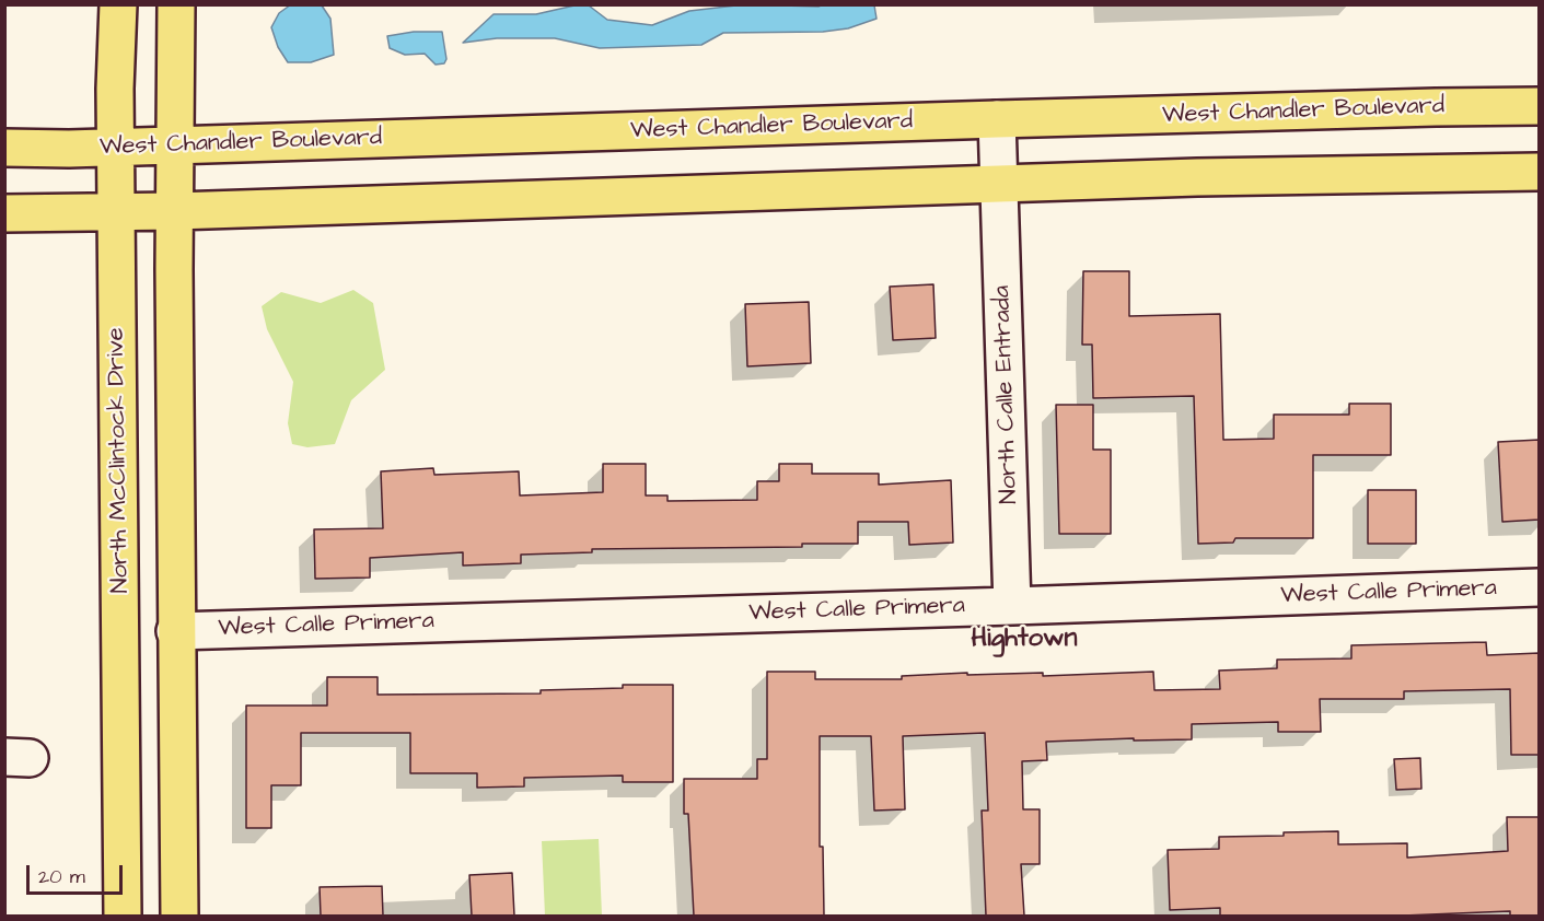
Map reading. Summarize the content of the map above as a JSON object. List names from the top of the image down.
{
  "streets": {
    "main road": ["West Chandler Boulevard", "North McClintock Drive"],
    "street": ["North Calle Entrada", "West Calle Primera"]
  },
  "crossings": [
    ["West Chandler Boulevard", "North Calle Entrada"],
    ["West Chandler Boulevard", "North McClintock Drive"],
    ["North Calle Entrada", "West Calle Primera"]
  ],
  "districts": ["Hightown"],
  "scale_bar": "20 m"
}
